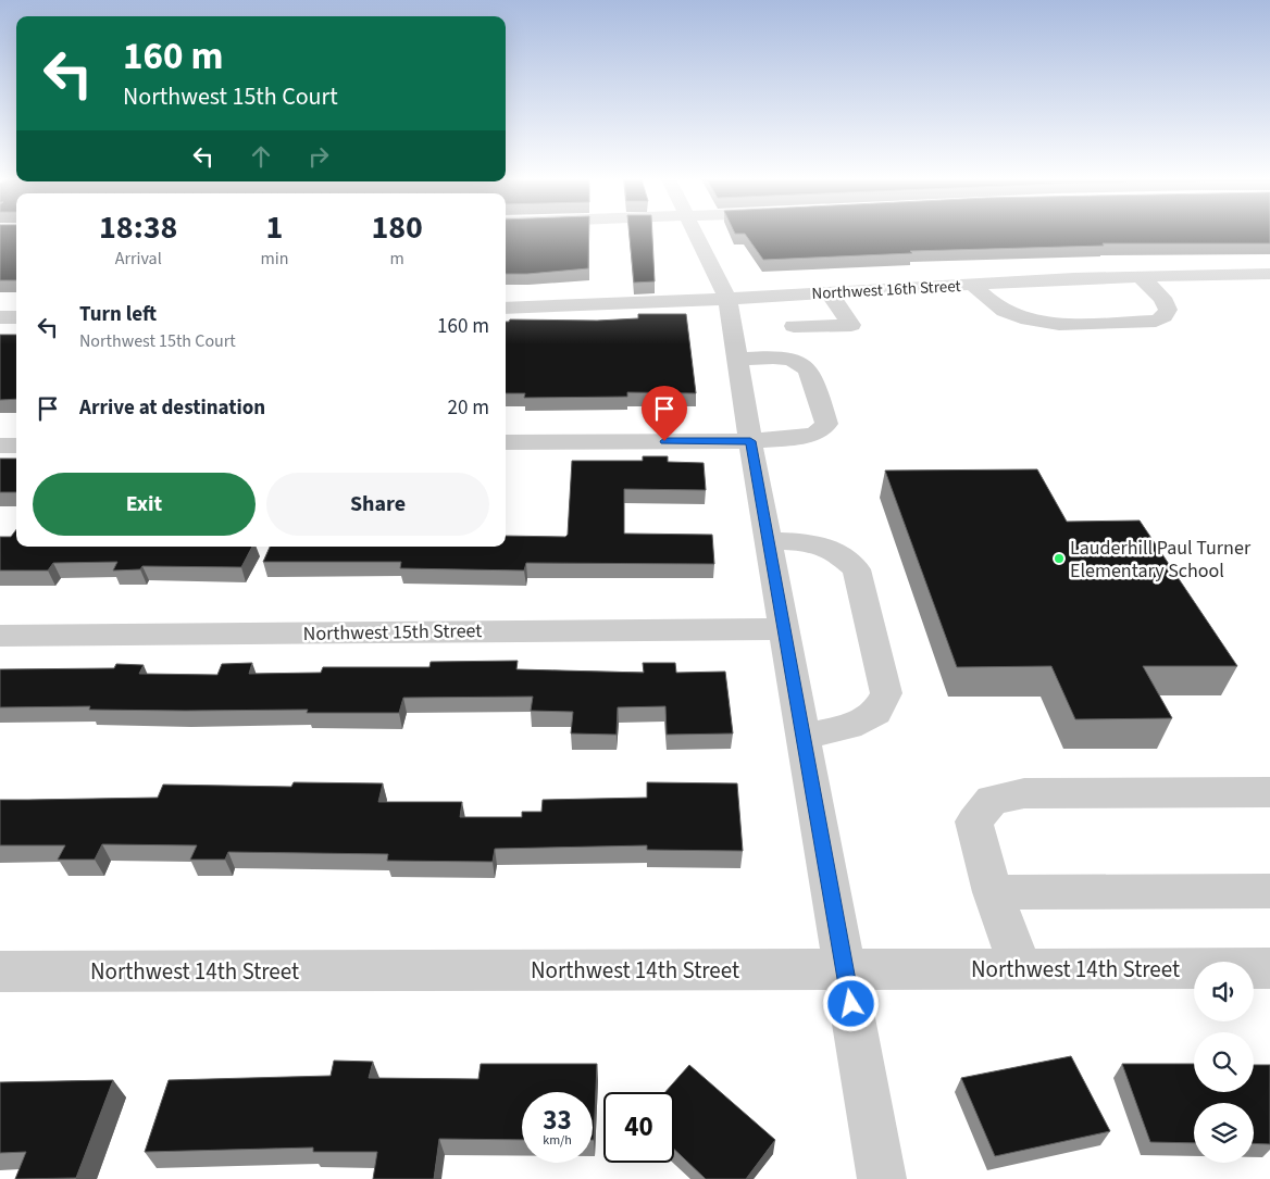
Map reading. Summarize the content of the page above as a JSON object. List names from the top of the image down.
{
  "streets": {
    "street": ["Northwest 16th Street", "Northwest 15th Street", "Northwest 14th Street"]
  },
  "places": ["Lauderhill Paul Turner Elementary School"],
  "page": {
    "turn": ["160 m", "Northwest 15th Court"],
    "eta": [
      "18:38",
      "Arrival",
      "1",
      "min",
      "180",
      "m"
    ],
    "list": [
      {
        "name": "Turn left",
        "note": "Northwest 15th Court",
        "value": "160 m"
      },
      {
        "name": "Arrive at destination",
        "value": "20 m"
      }
    ],
    "buttons": ["Exit", "Share"],
    "speed": "33 km/h",
    "limit": "40"
  }
}
